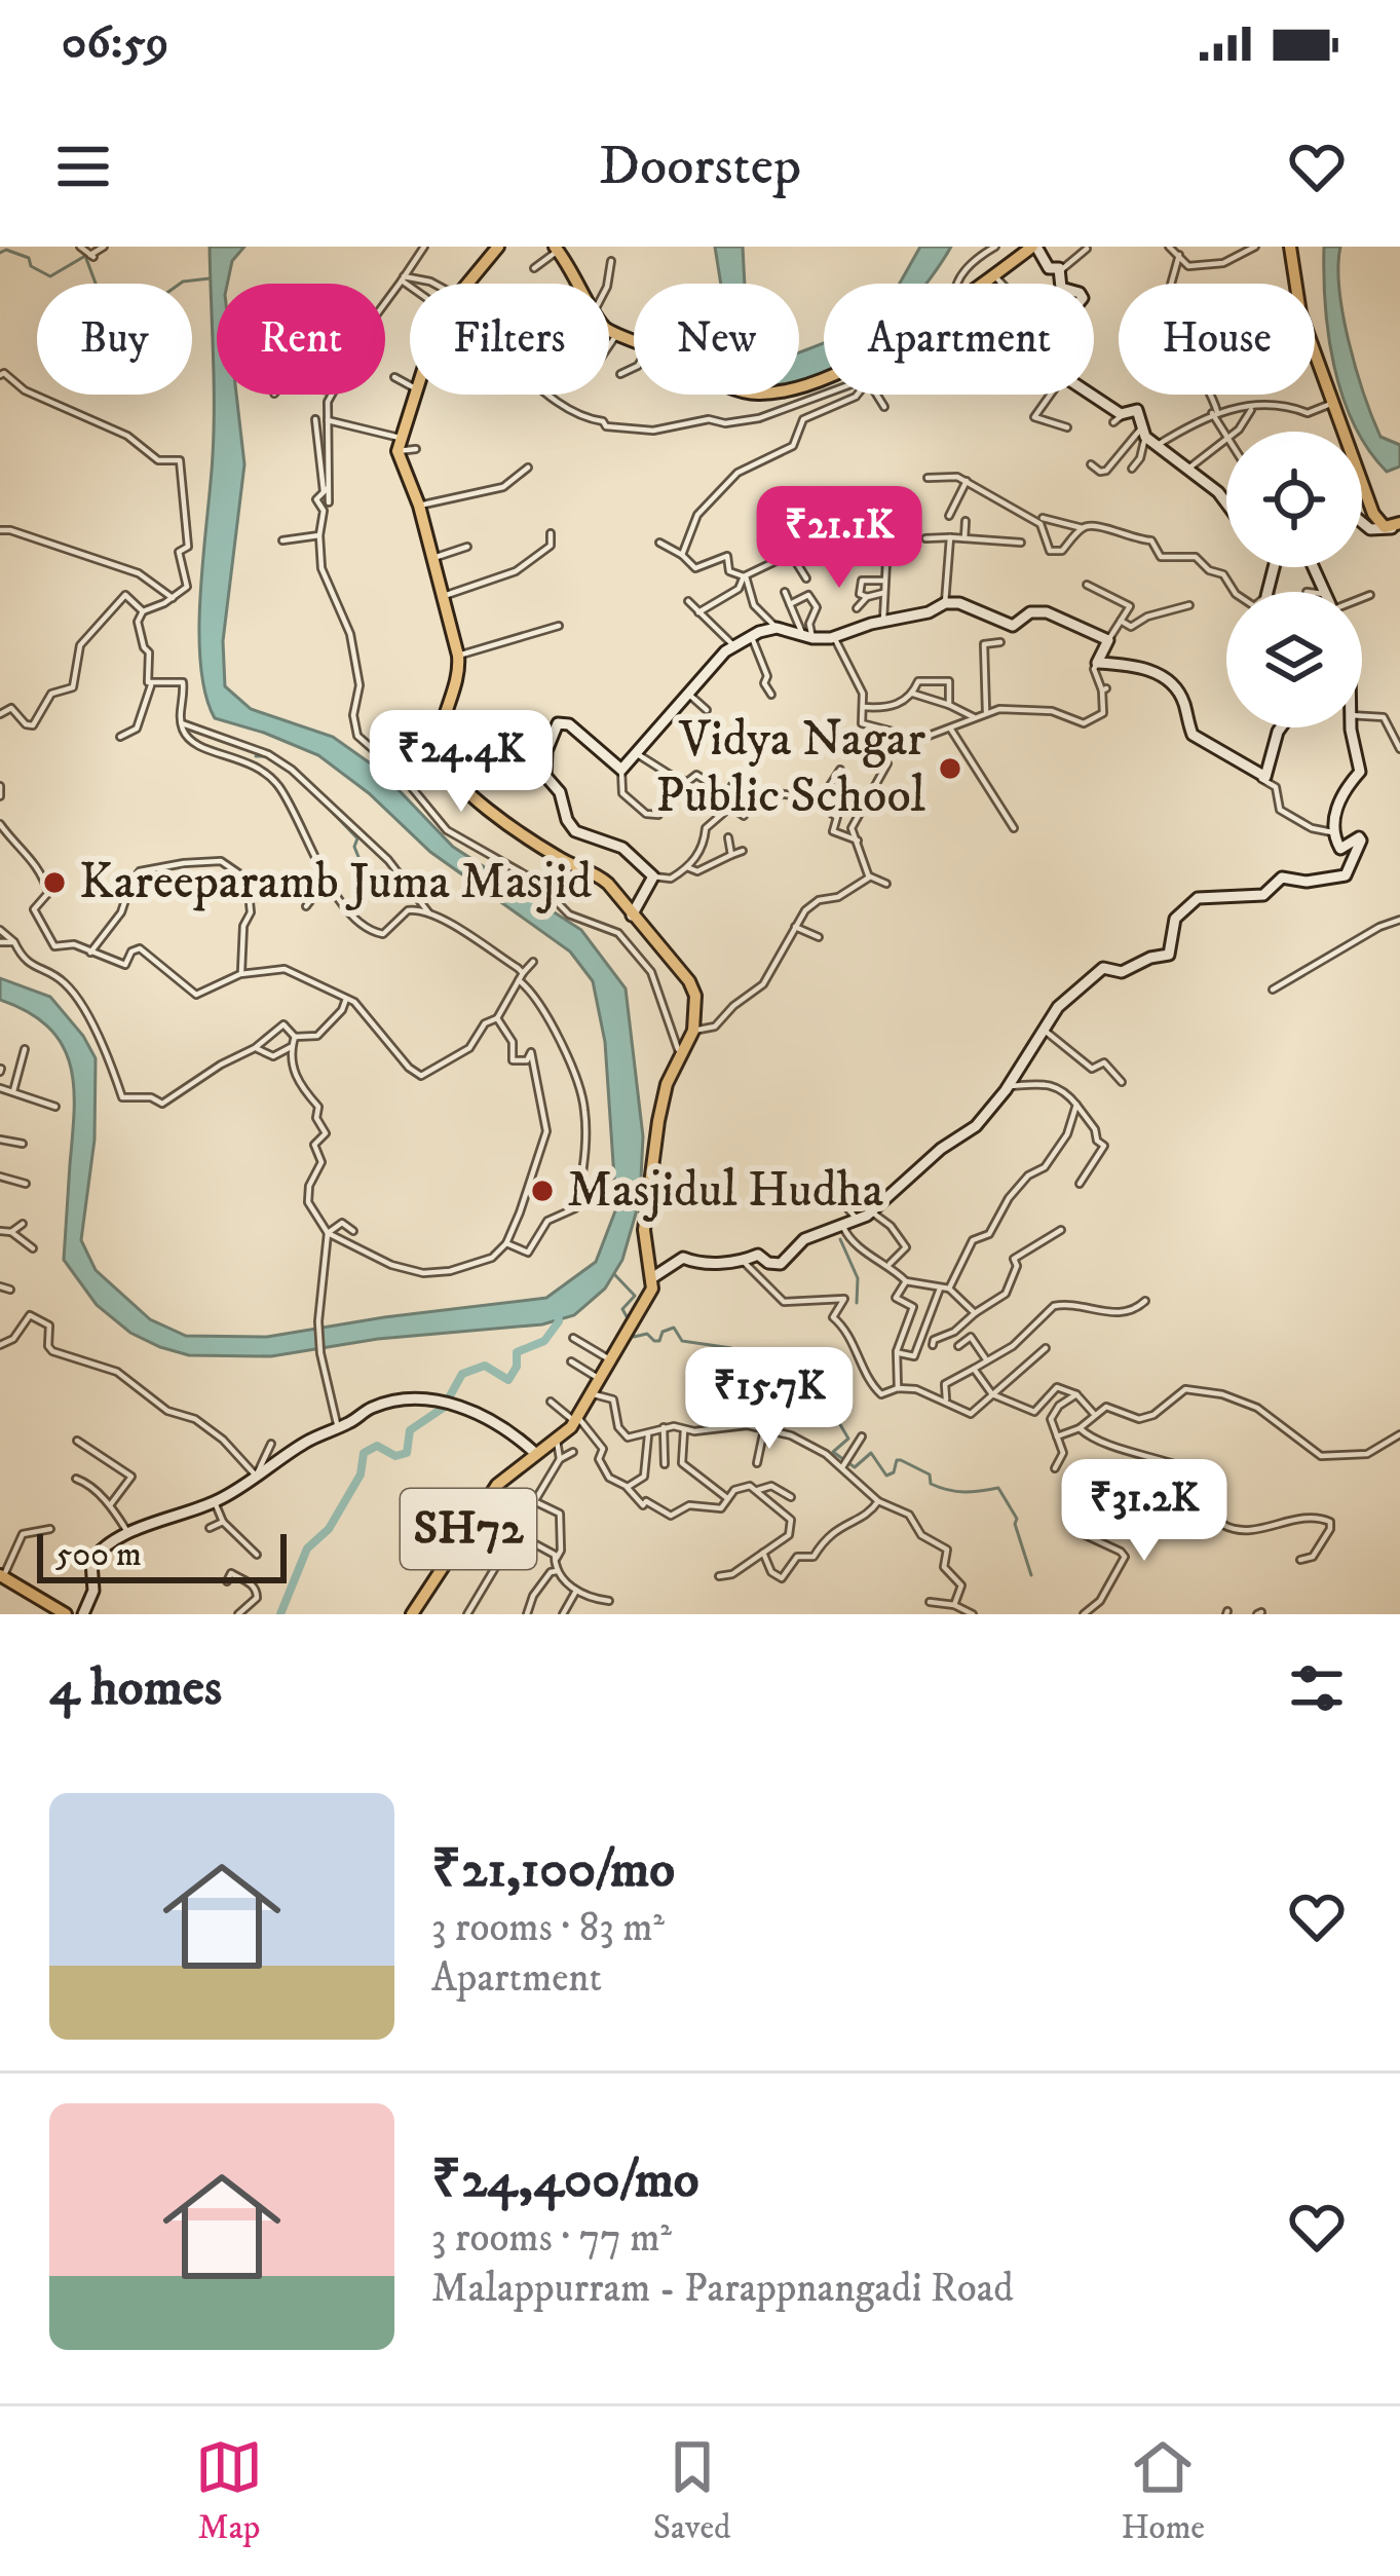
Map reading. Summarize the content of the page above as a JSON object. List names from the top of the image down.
{
  "streets": {
    "main road": ["SH72"]
  },
  "places": ["Vidya Nagar Public School", "Kareeparamb Juma Masjid", "Masjidul Hudha"],
  "scale_bar": "500 m",
  "page": {
    "status": "06:59",
    "header": "Doorstep",
    "chip": [
      "Buy",
      "Rent",
      "Filters",
      "New",
      "Apartment",
      "House"
    ],
    "price": [
      "₹21.1K",
      "₹24.4K",
      "₹15.7K",
      "₹31.2K"
    ],
    "scale": "500 m",
    "heading": "4 homes",
    "list": [
      {
        "name": "₹21,100/mo",
        "note": "3 rooms · 83 m² · Apartment"
      },
      {
        "name": "₹24,400/mo",
        "note": "3 rooms · 77 m² · Malappurram - Parappnangadi Road"
      }
    ],
    "tabs": ["Map", "Saved", "Home"]
  }
}
